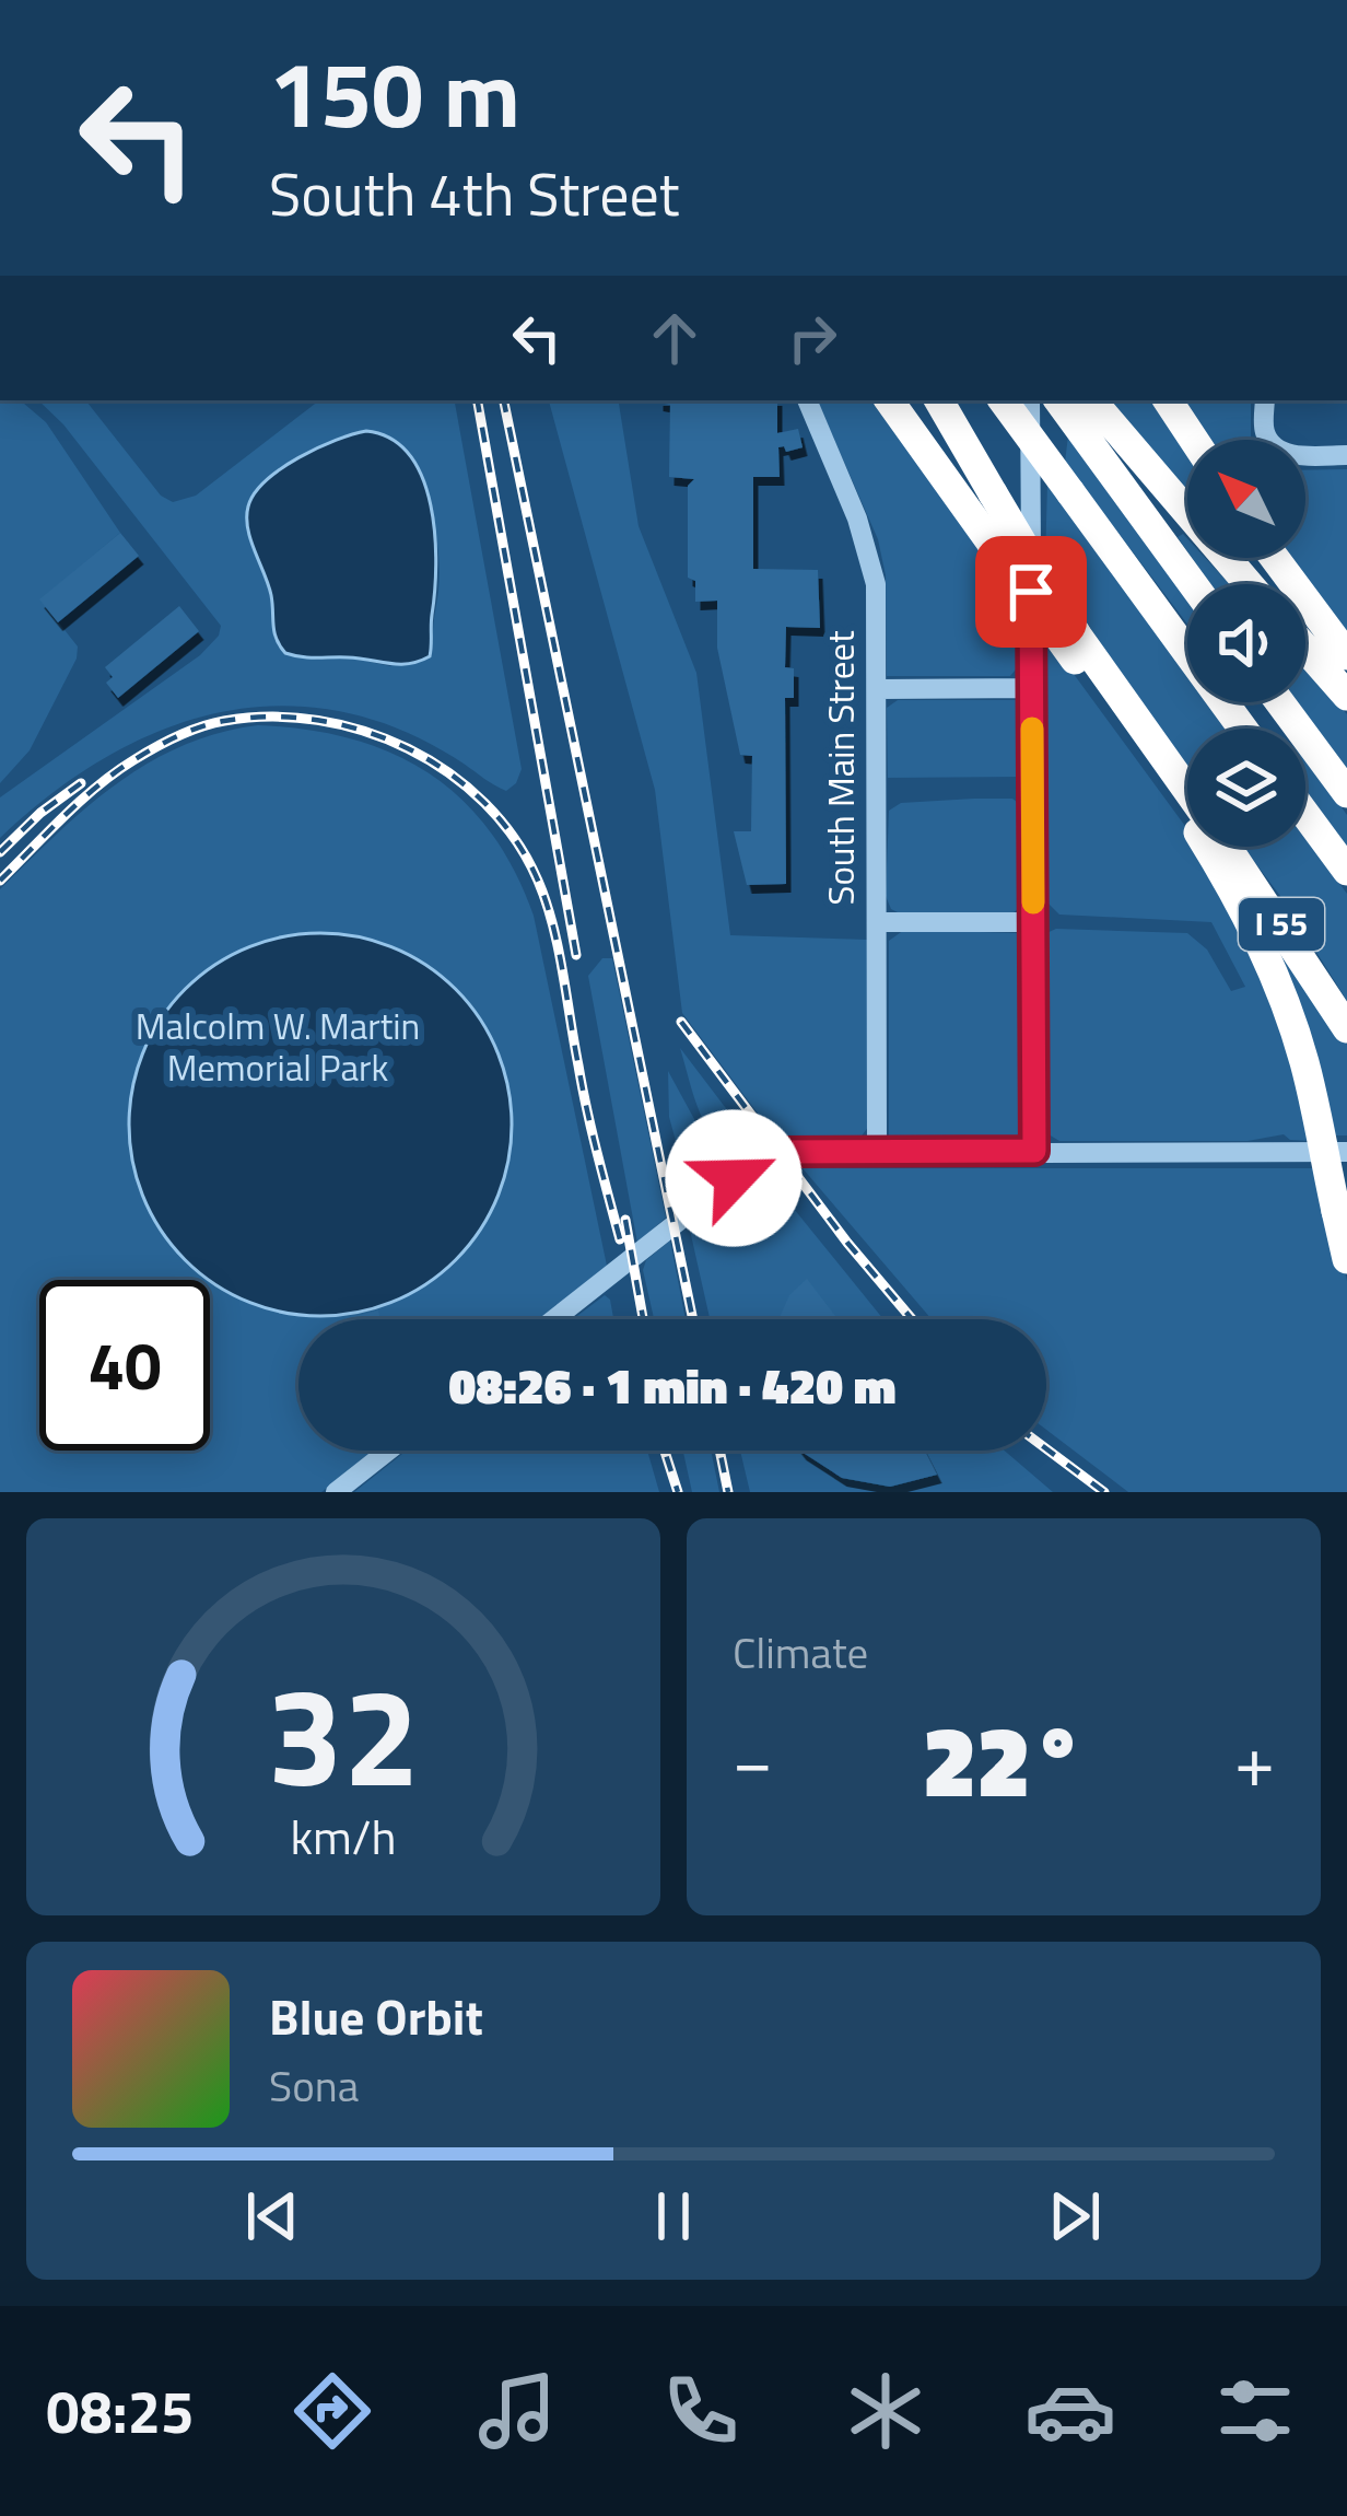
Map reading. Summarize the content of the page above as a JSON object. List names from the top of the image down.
{
  "streets": {
    "highway": ["I 55"],
    "street": ["South Main Street"]
  },
  "parks": ["Malcolm W. Martin Memorial Park"],
  "north": "top left",
  "page": {
    "turn": ["150 m", "South 4th Street"],
    "limit": "40",
    "trip": "08:26 · 1 min · 420 m",
    "tile": "Climate",
    "heat": ["−", "22°", "+"],
    "song": ["Blue Orbit", "Sona"],
    "tabs": "08:25",
    "gauge": ["32", "km/h"]
  }
}
